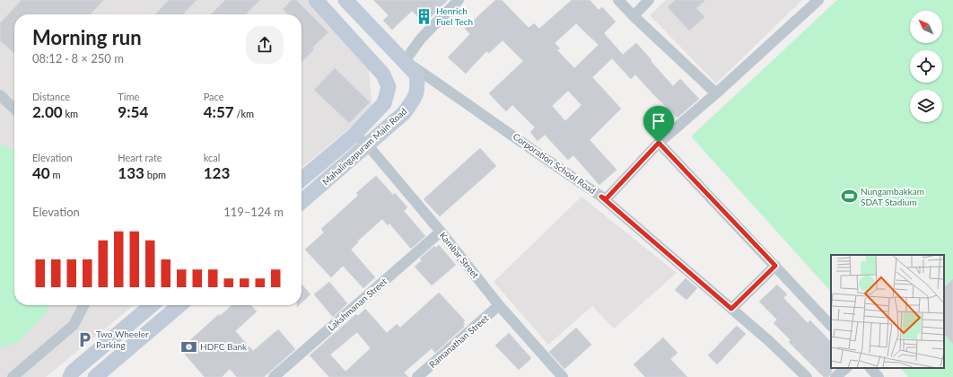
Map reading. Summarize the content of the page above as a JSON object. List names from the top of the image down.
{
  "streets": {
    "main road": ["Mahalingapuram Main Road"],
    "street": [
      "Corporation School Road",
      "Kambar Street",
      "Lakshmanan Street",
      "Ramanathan Street"
    ]
  },
  "crossings": [
    ["Mahalingapuram Main Road", "Corporation School Road"],
    ["Mahalingapuram Main Road", "Kambar Street"],
    ["Kambar Street", "Lakshmanan Street"],
    ["Kambar Street", "Ramanathan Street"]
  ],
  "places": {
    "building": ["Henrich Fuel Tech"],
    "sports": ["Nungambakkam SDAT Stadium"],
    "parking": ["Two Wheeler Parking"],
    "bank": ["HDFC Bank"]
  },
  "north": "top left",
  "page": {
    "heading": ["Morning run", "08:12 · 8 × 250 m"],
    "stats": [
      ["Distance", "2.00 km"],
      ["Time", "9:54"],
      ["Pace", "4:57 /km"],
      ["Elevation", "40 m"],
      ["Heart rate", "133 bpm"],
      ["kcal", "123"]
    ],
    "chart": ["Elevation", "119–124 m"]
  }
}
